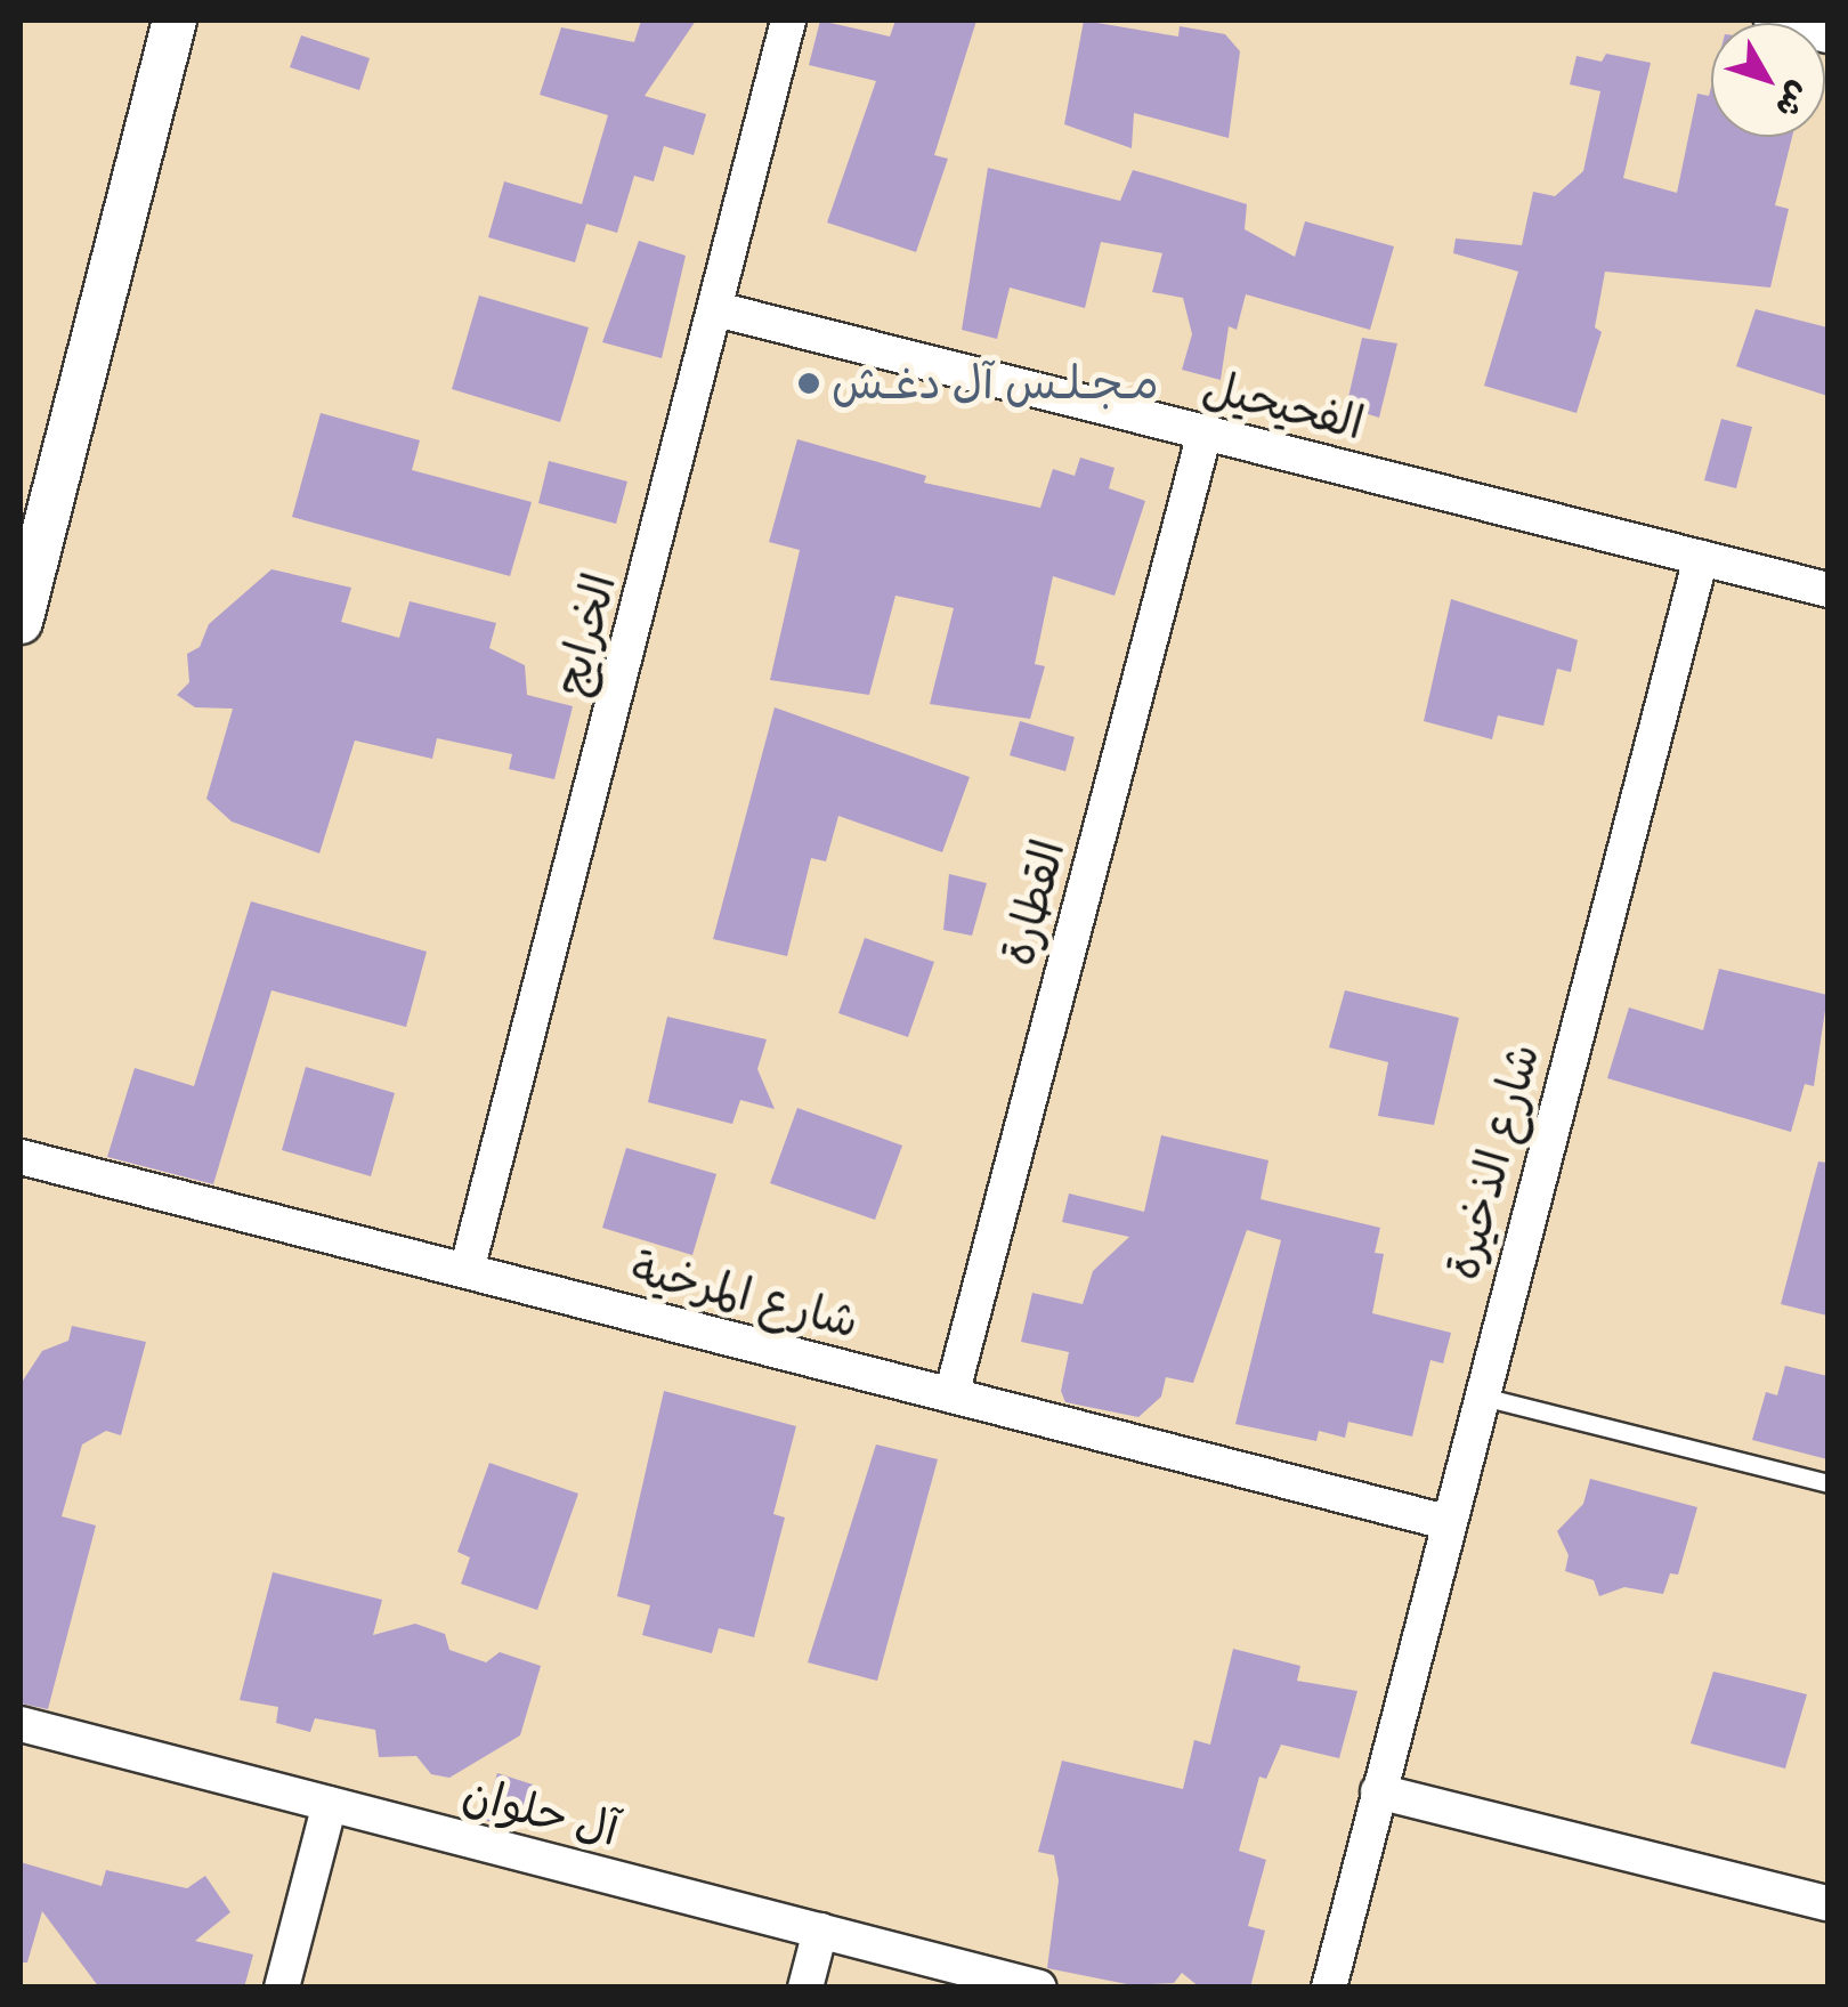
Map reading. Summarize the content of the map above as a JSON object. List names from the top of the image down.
{
  "streets": {
    "street": [
      "الفحيحيل",
      "الخرايج",
      "القطارة",
      "شارع الذخيرة",
      "شارع المرخية",
      "آل حلوان"
    ]
  },
  "crossings": [
    ["الفحيحيل", "الخرايج"],
    ["الفحيحيل", "القطارة"],
    ["الفحيحيل", "شارع الذخيرة"],
    ["الخرايج", "شارع المرخية"],
    ["القطارة", "شارع المرخية"],
    ["شارع الذخيرة", "شارع المرخية"]
  ],
  "places": ["مـجـلـس آل دغـش"],
  "north": "bottom right"
}
